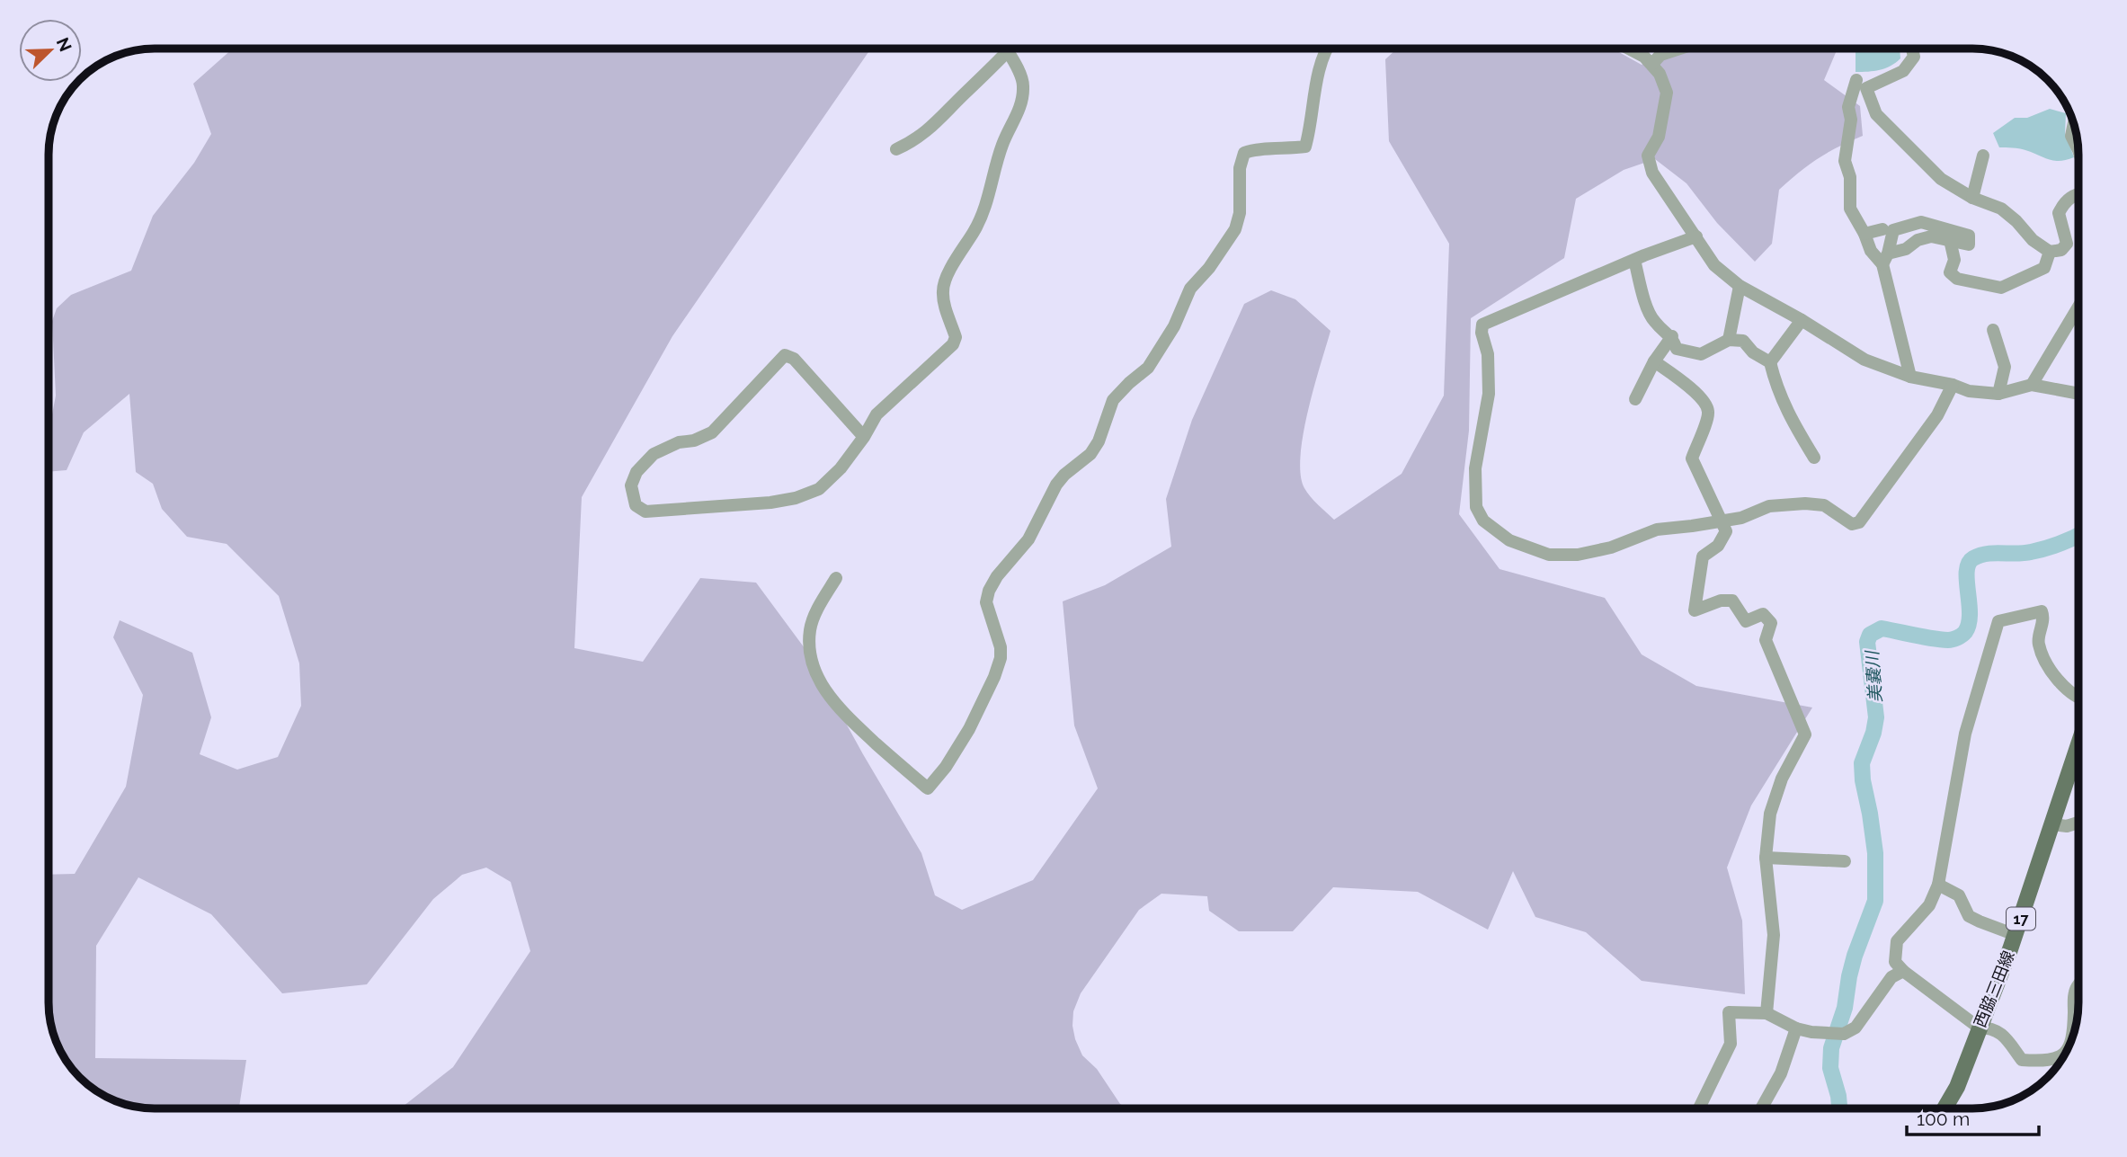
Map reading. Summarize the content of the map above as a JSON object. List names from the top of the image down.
{
  "streets": {
    "main road": ["17", "西脇三田線"]
  },
  "water": ["美嚢川"],
  "scale_bar": "100 m",
  "north": "top right"
}
